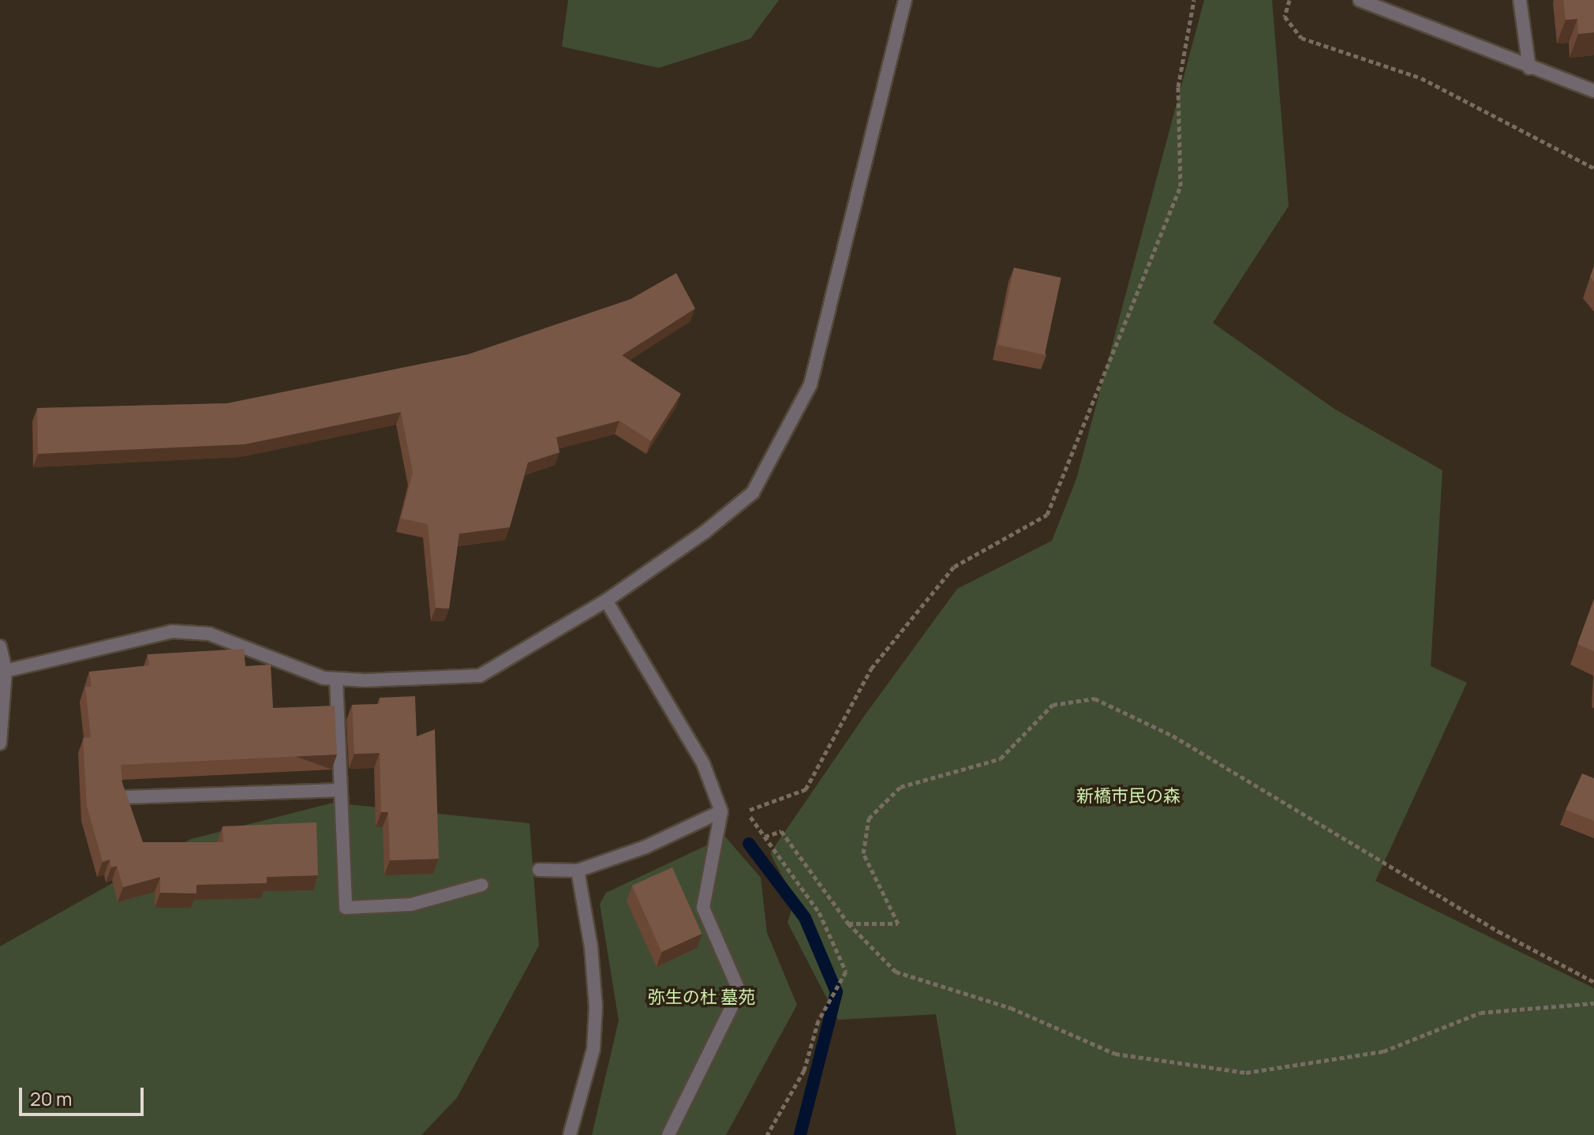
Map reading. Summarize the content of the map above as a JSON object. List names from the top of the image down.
{
  "parks": ["新橋市民の森", "弥生の杜 墓苑"],
  "scale_bar": "20 m"
}
